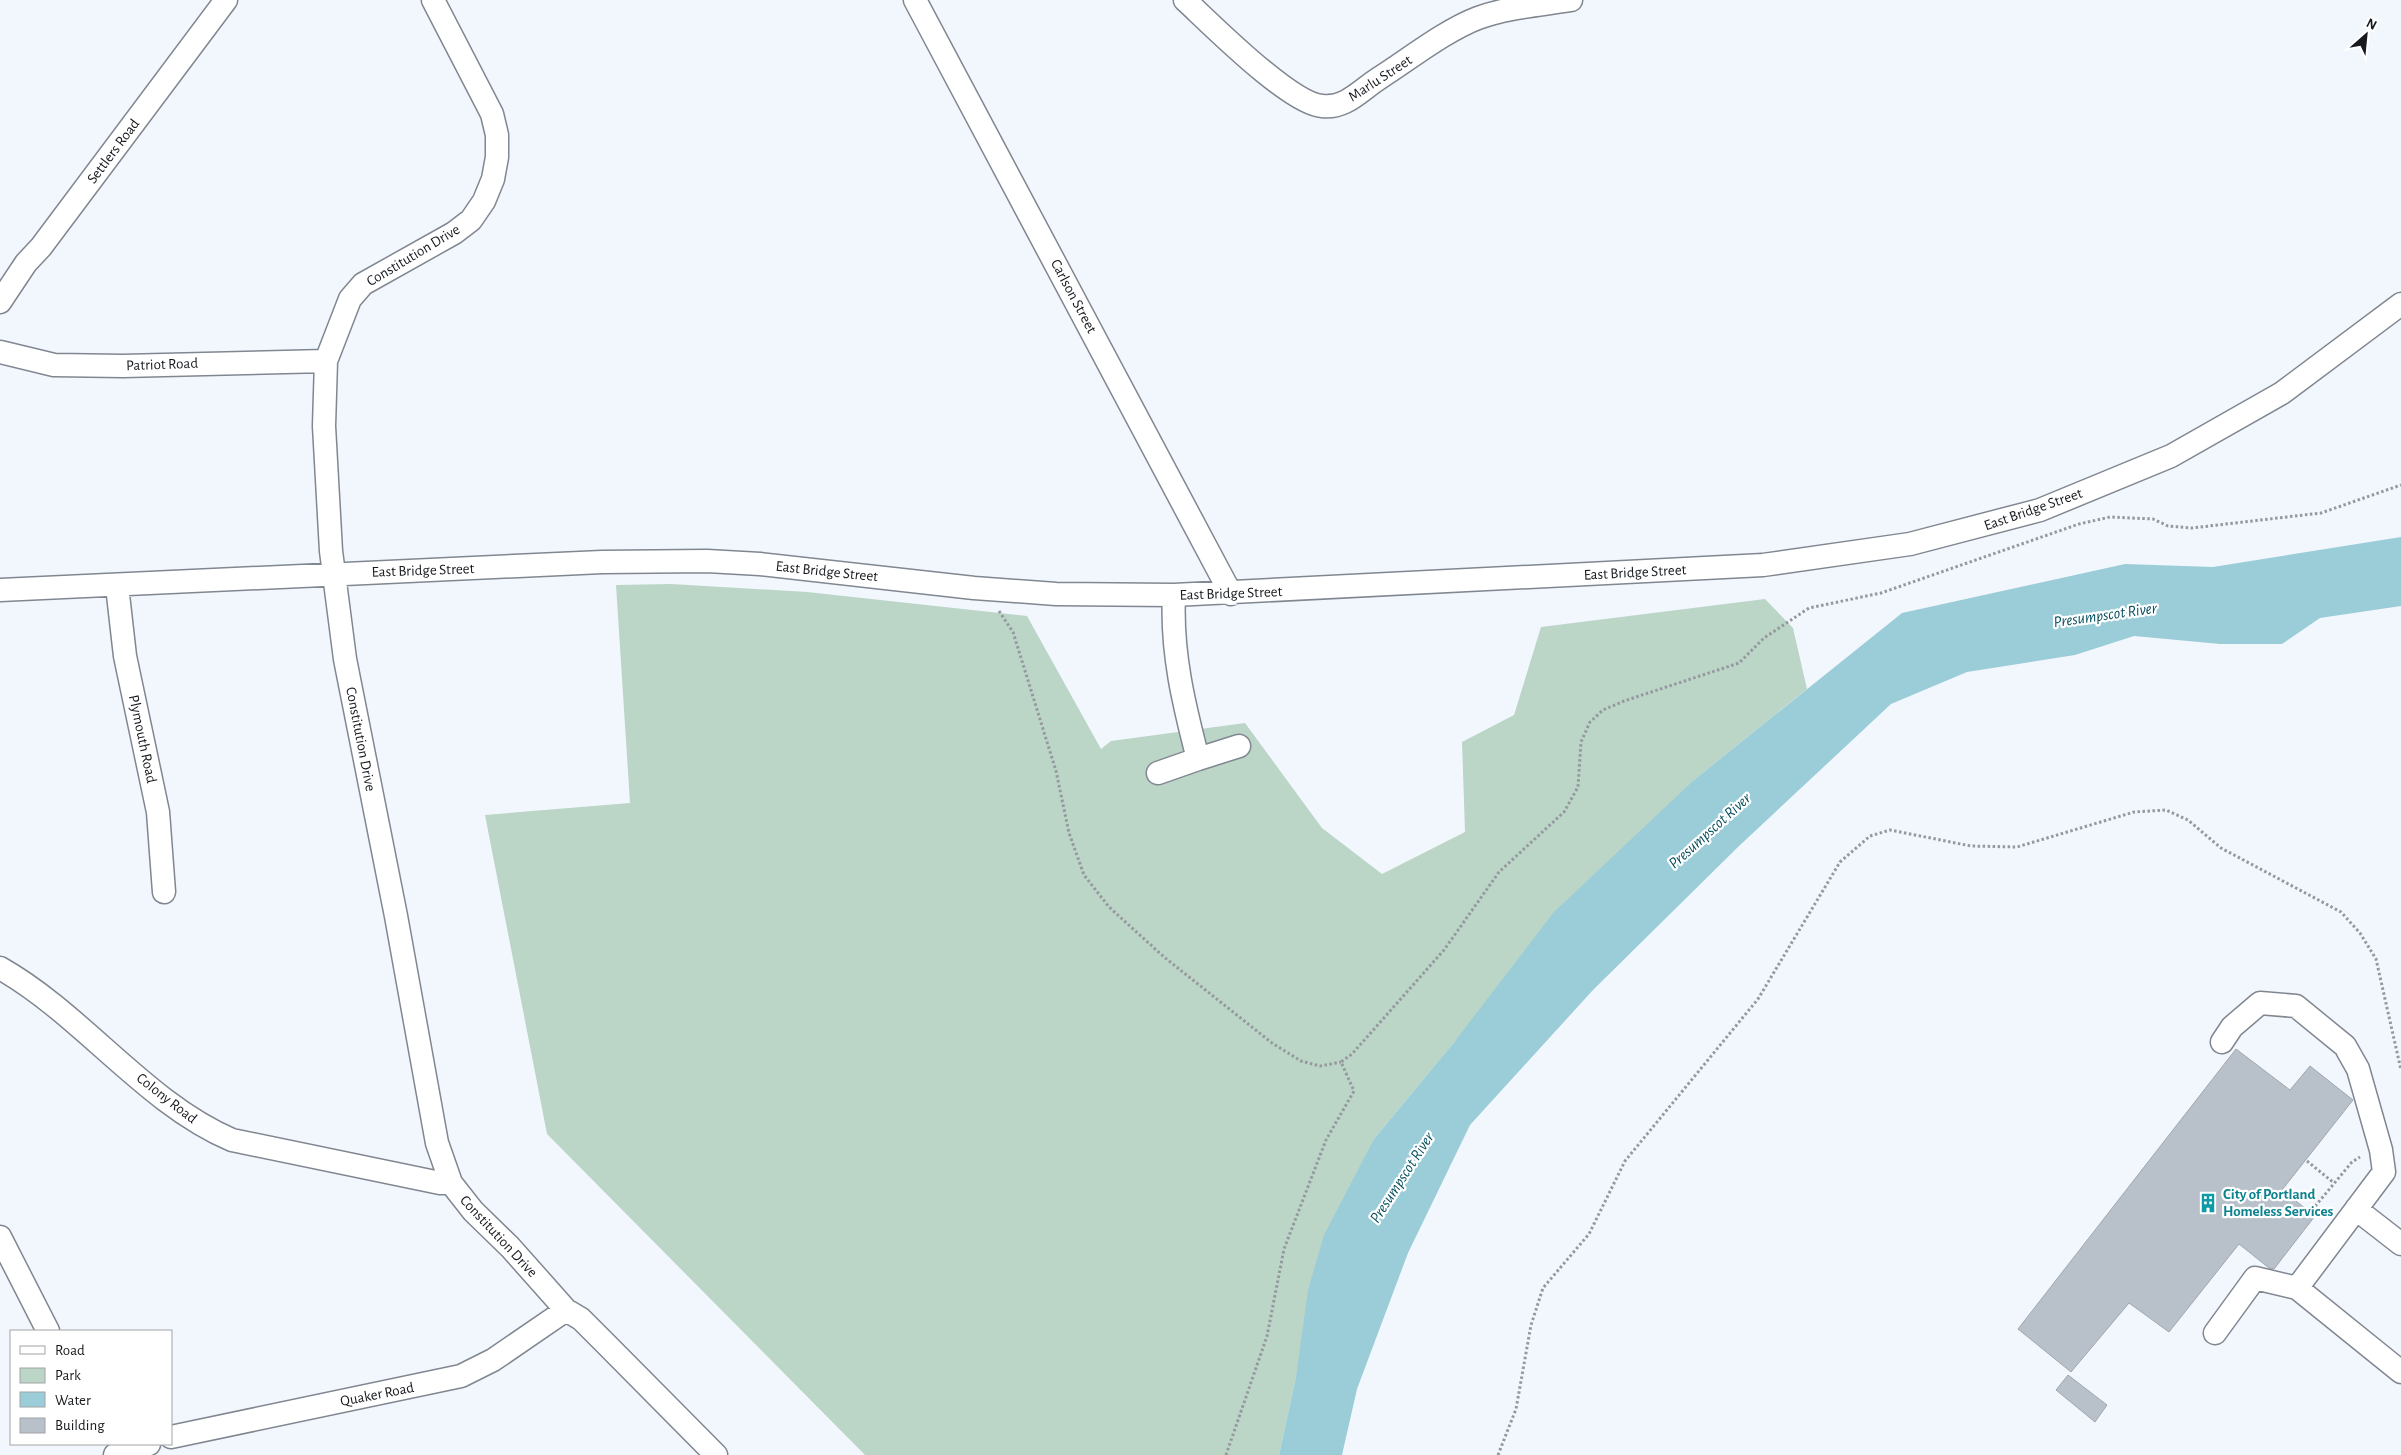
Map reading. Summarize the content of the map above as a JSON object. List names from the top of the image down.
{
  "streets": {
    "street": [
      "Marlu Street",
      "Settlers Road",
      "Constitution Drive",
      "Carlson Street",
      "Patriot Road",
      "East Bridge Street",
      "Plymouth Road",
      "Colony Road",
      "Quaker Road"
    ]
  },
  "crossings": [
    ["Constitution Drive", "Patriot Road"],
    ["Constitution Drive", "East Bridge Street"],
    ["Constitution Drive", "Colony Road"],
    ["Constitution Drive", "Quaker Road"],
    ["Carlson Street", "East Bridge Street"],
    ["East Bridge Street", "Plymouth Road"]
  ],
  "water": ["Presumpscot River"],
  "places": {
    "building": ["City of Portland Homeless Services"]
  },
  "legend": [
    "Road",
    "Park",
    "Water",
    "Building"
  ],
  "north": "top right"
}
